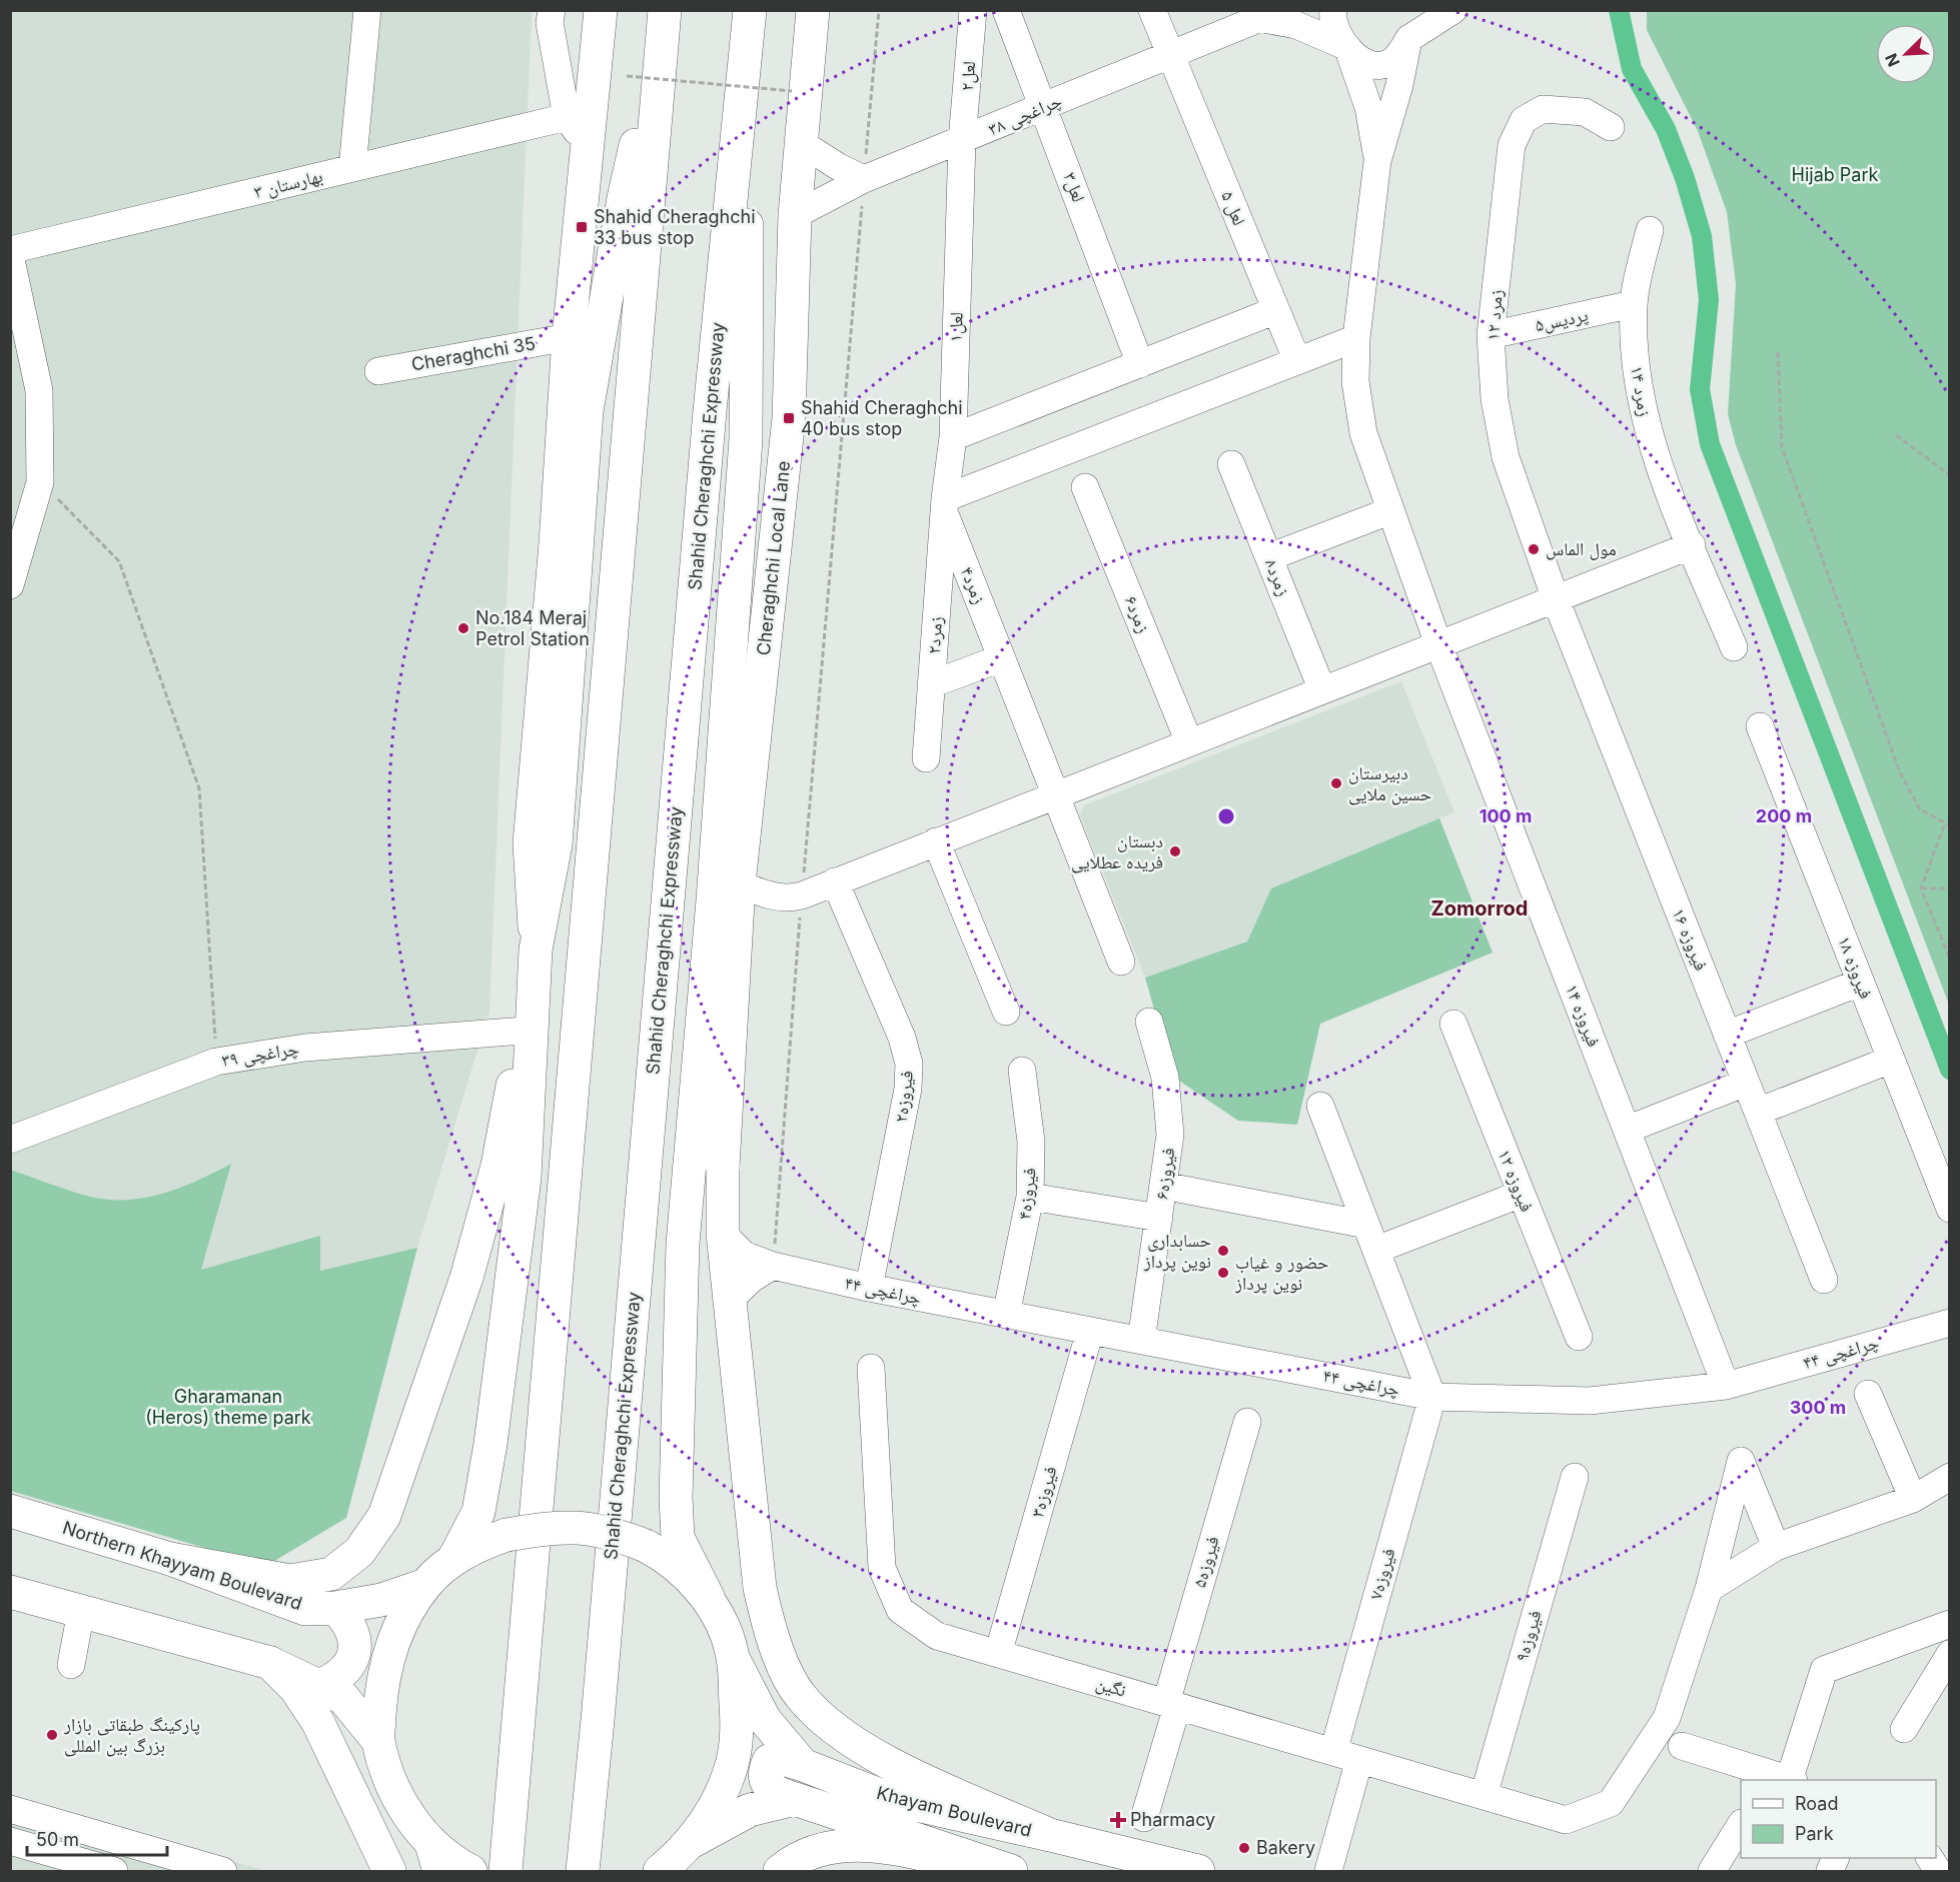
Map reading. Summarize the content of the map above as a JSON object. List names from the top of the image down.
{
  "streets": {
    "main road": [
      "Shahid Cheraghchi Expressway",
      "Cheraghchi Local Lane",
      "Northern Khayyam Boulevard",
      "Khayam Boulevard"
    ],
    "street": [
      "لعل۲",
      "چراغچی ۳۸",
      "بهارستان ۳",
      "لعل۳",
      "لعل ۵",
      "زمرد ۱۲",
      "پردیس۵",
      "لعل۱",
      "Cheraghchi 35",
      "زمرد ۱۴",
      "زمرد۸",
      "زمرد۴",
      "زمرد۶",
      "زمرد۲",
      "فیروزه ۱۶",
      "فیروزه ۱۸",
      "فیروزه ۱۴",
      "چراغچی ۳۹",
      "فیروزه۲",
      "فیروزه۶",
      "فیروزه ۱۲",
      "فیروزه۴",
      "چراغچی ۴۴",
      "فیروزه۳",
      "فیروزه۵",
      "فیروزه۷",
      "فیروزه۹",
      "نگین"
    ]
  },
  "crossings": [
    ["لعل۲", "چراغچی ۳۸"],
    ["لعل۲", "لعل۱"],
    ["چراغچی ۳۸", "لعل۳"],
    ["چراغچی ۳۸", "لعل ۵"],
    ["چراغچی ۳۸", "لعل۱"],
    ["چراغچی ۳۸", "Cheraghchi Local Lane"],
    ["زمرد ۱۲", "پردیس۵"],
    ["زمرد ۱۲", "فیروزه ۱۶"],
    ["پردیس۵", "زمرد ۱۴"],
    ["لعل۱", "زمرد۴"],
    ["لعل۱", "زمرد۲"],
    ["زمرد۴", "زمرد۲"],
    ["فیروزه ۱۴", "چراغچی ۴۴"],
    ["فیروزه۲", "چراغچی ۴۴"],
    ["فیروزه۴", "چراغچی ۴۴"],
    ["چراغچی ۴۴", "فیروزه۳"],
    ["چراغچی ۴۴", "فیروزه۷"],
    ["فیروزه۳", "نگین"],
    ["فیروزه۵", "نگین"],
    ["فیروزه۷", "نگین"],
    ["فیروزه۹", "نگین"]
  ],
  "districts": ["Zomorrod"],
  "parks": ["Hijab Park", "Gharamanan (Heros) theme park"],
  "places": {
    "transit": ["Shahid Cheraghchi 33 bus stop", "Shahid Cheraghchi 40 bus stop"],
    "other": [
      "مول الماس",
      "No.184 Meraj Petrol Station",
      "دبیرستان حسین ملایی",
      "دبستان فریده عطلایی",
      "حسابداری نوین پرداز",
      "حضور و غیاب نوین پرداز",
      "پارکینگ طبقاتی بازار بزرگ بین المللی",
      "Bakery"
    ],
    "health": ["Pharmacy"]
  },
  "legend": ["Road", "Park"],
  "scale_bar": "50 m",
  "north": "bottom left",
  "rings": ["100 m", "200 m", "300 m"]
}
